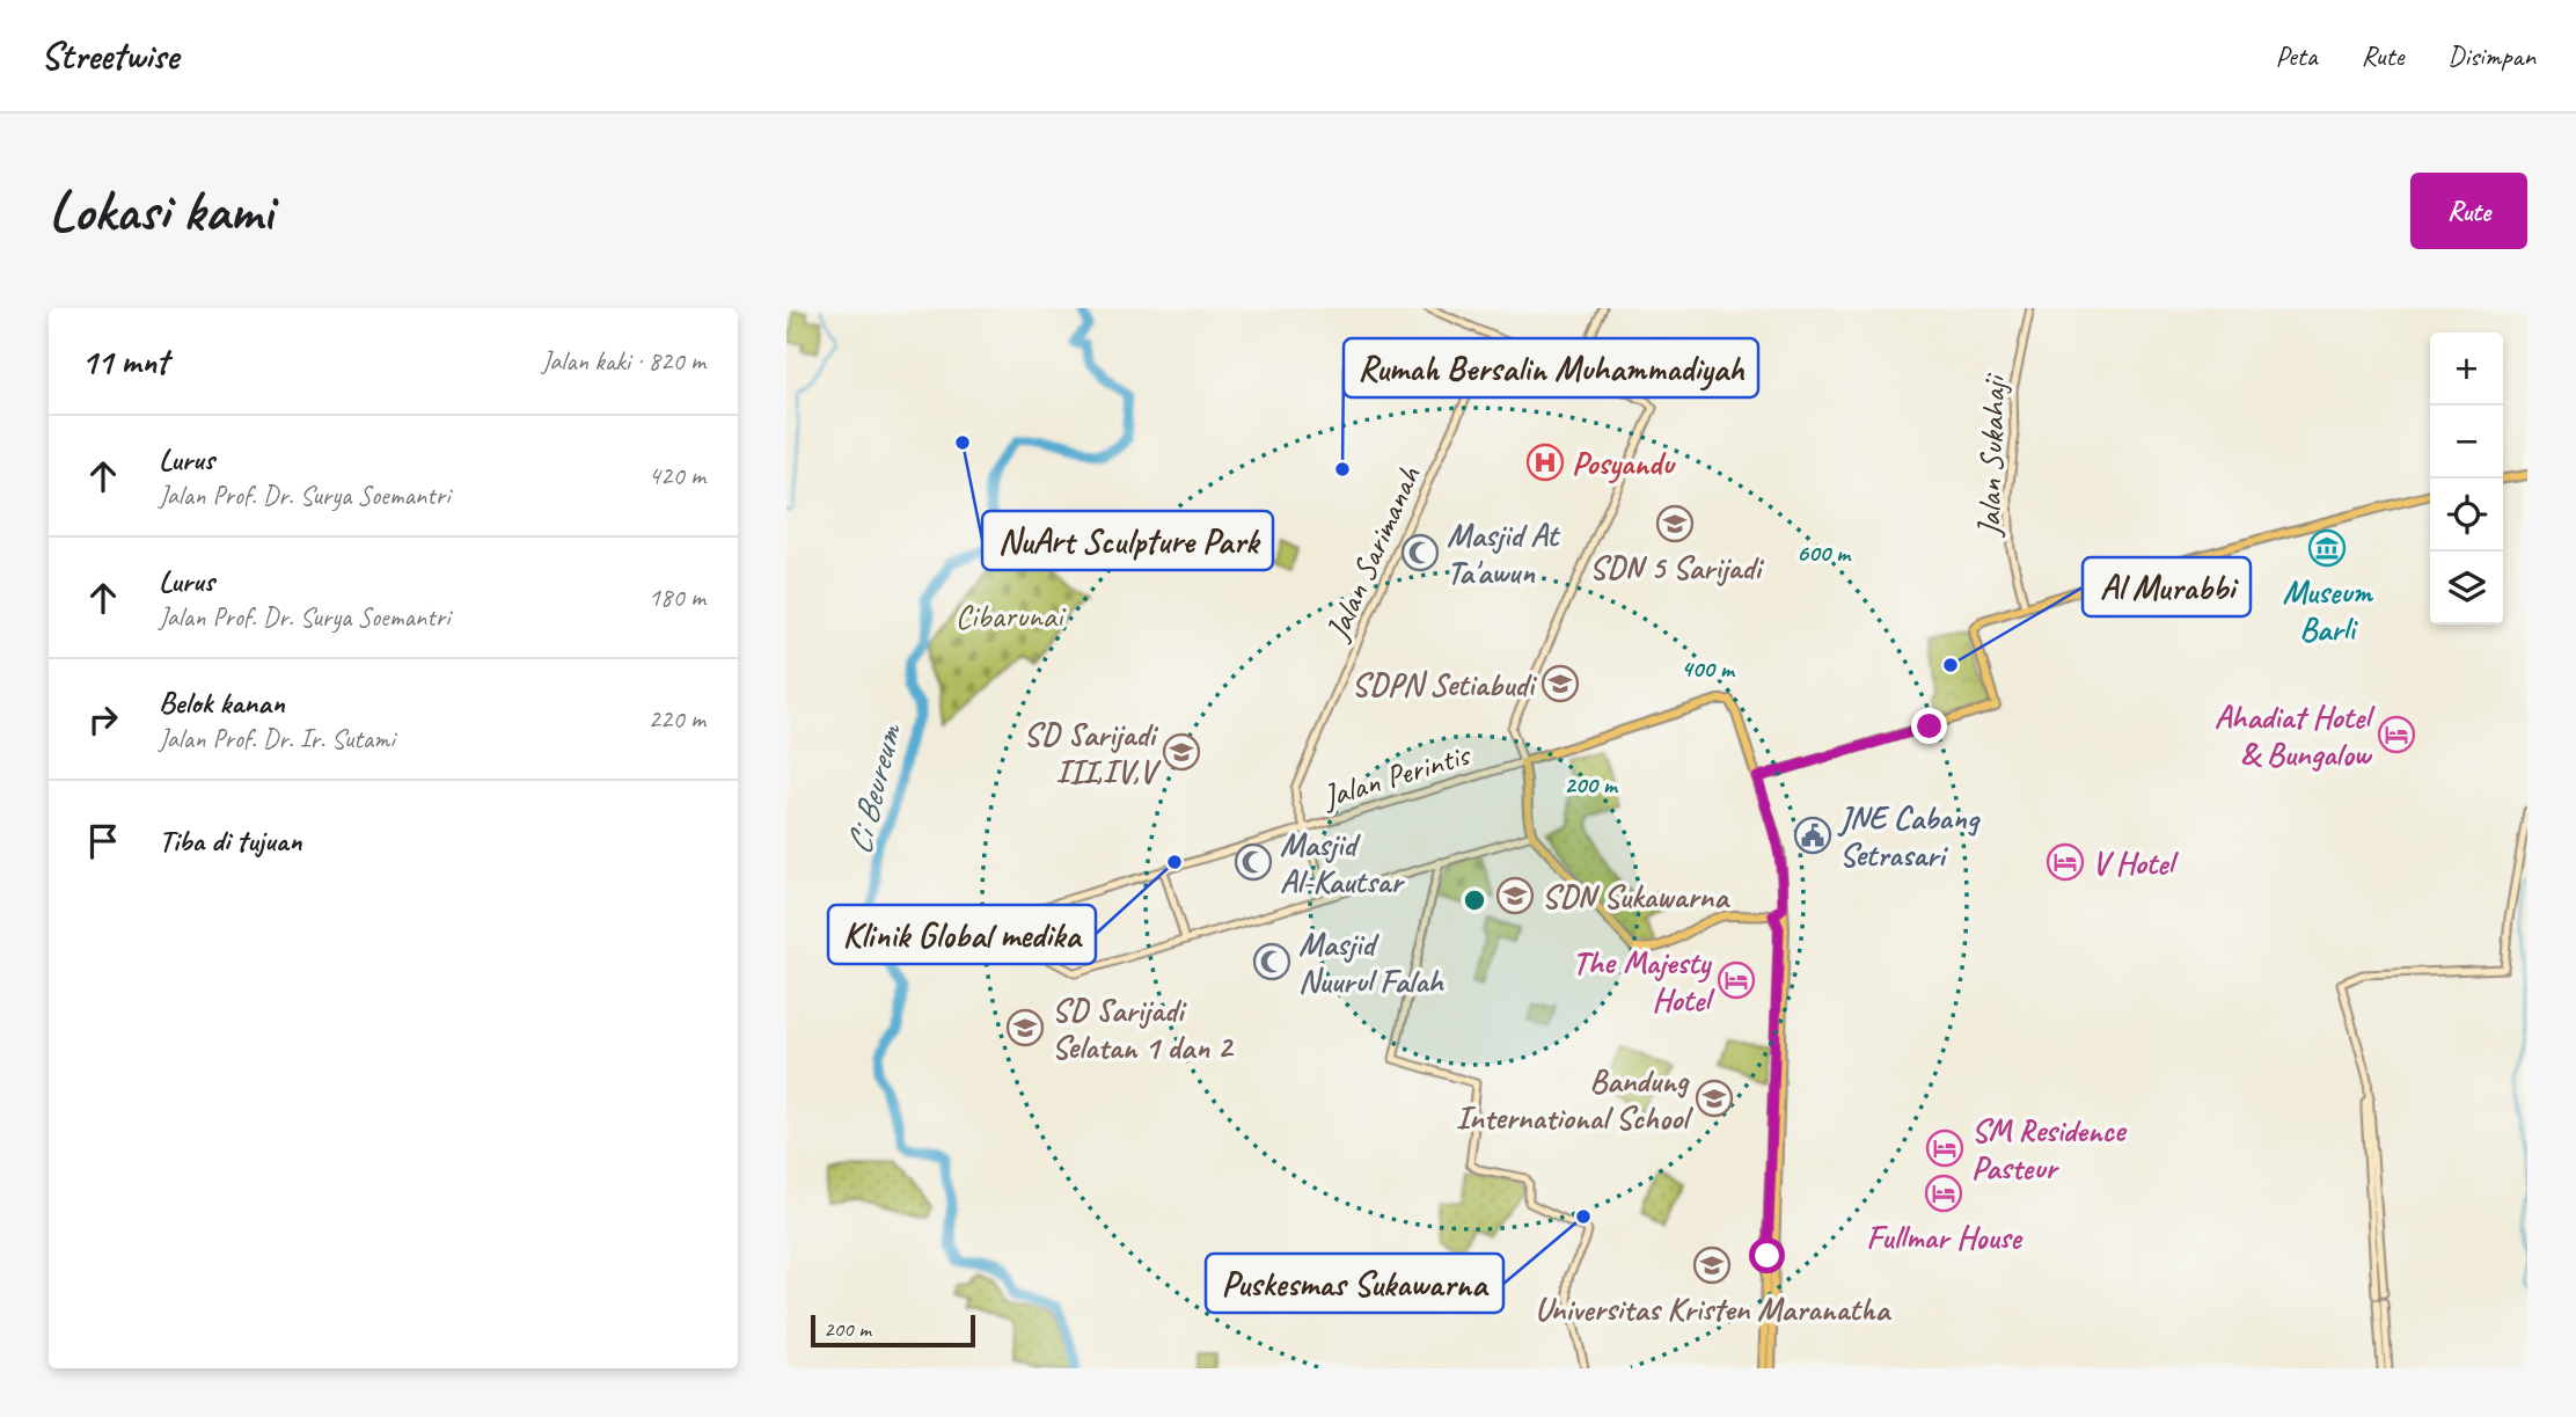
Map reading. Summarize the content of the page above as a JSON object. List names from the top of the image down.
{
  "streets": {
    "street": ["Jalan Sukahaji", "Jalan Sarimanah", "Jalan Perintis"]
  },
  "crossings": [
    ["Jalan Sarimanah", "Jalan Perintis"]
  ],
  "water": ["Ci Beureum"],
  "parks": ["Cibarunai"],
  "places": {
    "other": [
      "NuArt Sculpture Park",
      "Rumah Bersalin Muhammadiyah",
      "Al Murabbi",
      "Klinik Global medika",
      "Puskesmas Sukawarna"
    ],
    "hospital": ["Posyandu"],
    "school or university": [
      "SDN 5 Sarijadi",
      "SDPN Setiabudi",
      "SD Sarijadi III,IV,V",
      "SDN Sukawarna",
      "SD Sarijadi Selatan 1 dan 2",
      "Bandung International School",
      "Universitas Kristen Maranatha"
    ],
    "museum": ["Museum Barli"],
    "mosque": ["Masjid At Ta'awun", "Masjid Al-Kautsar", "Masjid Nuurul Falah"],
    "hotel": [
      "Ahadiat Hotel & Bungalow",
      "V Hotel",
      "The Majesty Hotel",
      "SM Residence Pasteur",
      "Fullmar House"
    ],
    "public building": ["JNE Cabang Setrasari"]
  },
  "scale_bar": "200 m",
  "page": {
    "header": "Streetwise",
    "nav": ["Peta", "Rute", "Disimpan"],
    "buttons": "Rute",
    "title": "Lokasi kami",
    "heading": ["11 mnt", "Jalan kaki · 820 m"],
    "map_buttons": ["+", "−"],
    "list": [
      ["Lurus", "Jalan Prof. Dr. Surya Soemantri", "420 m"],
      ["Lurus", "Jalan Prof. Dr. Surya Soemantri", "180 m"],
      ["Belok kanan", "Jalan Prof. Dr. Ir. Sutami", "220 m"],
      "Tiba di tujuan"
    ],
    "scale": "200 m"
  },
  "rings": ["600 m", "400 m", "200 m"]
}
